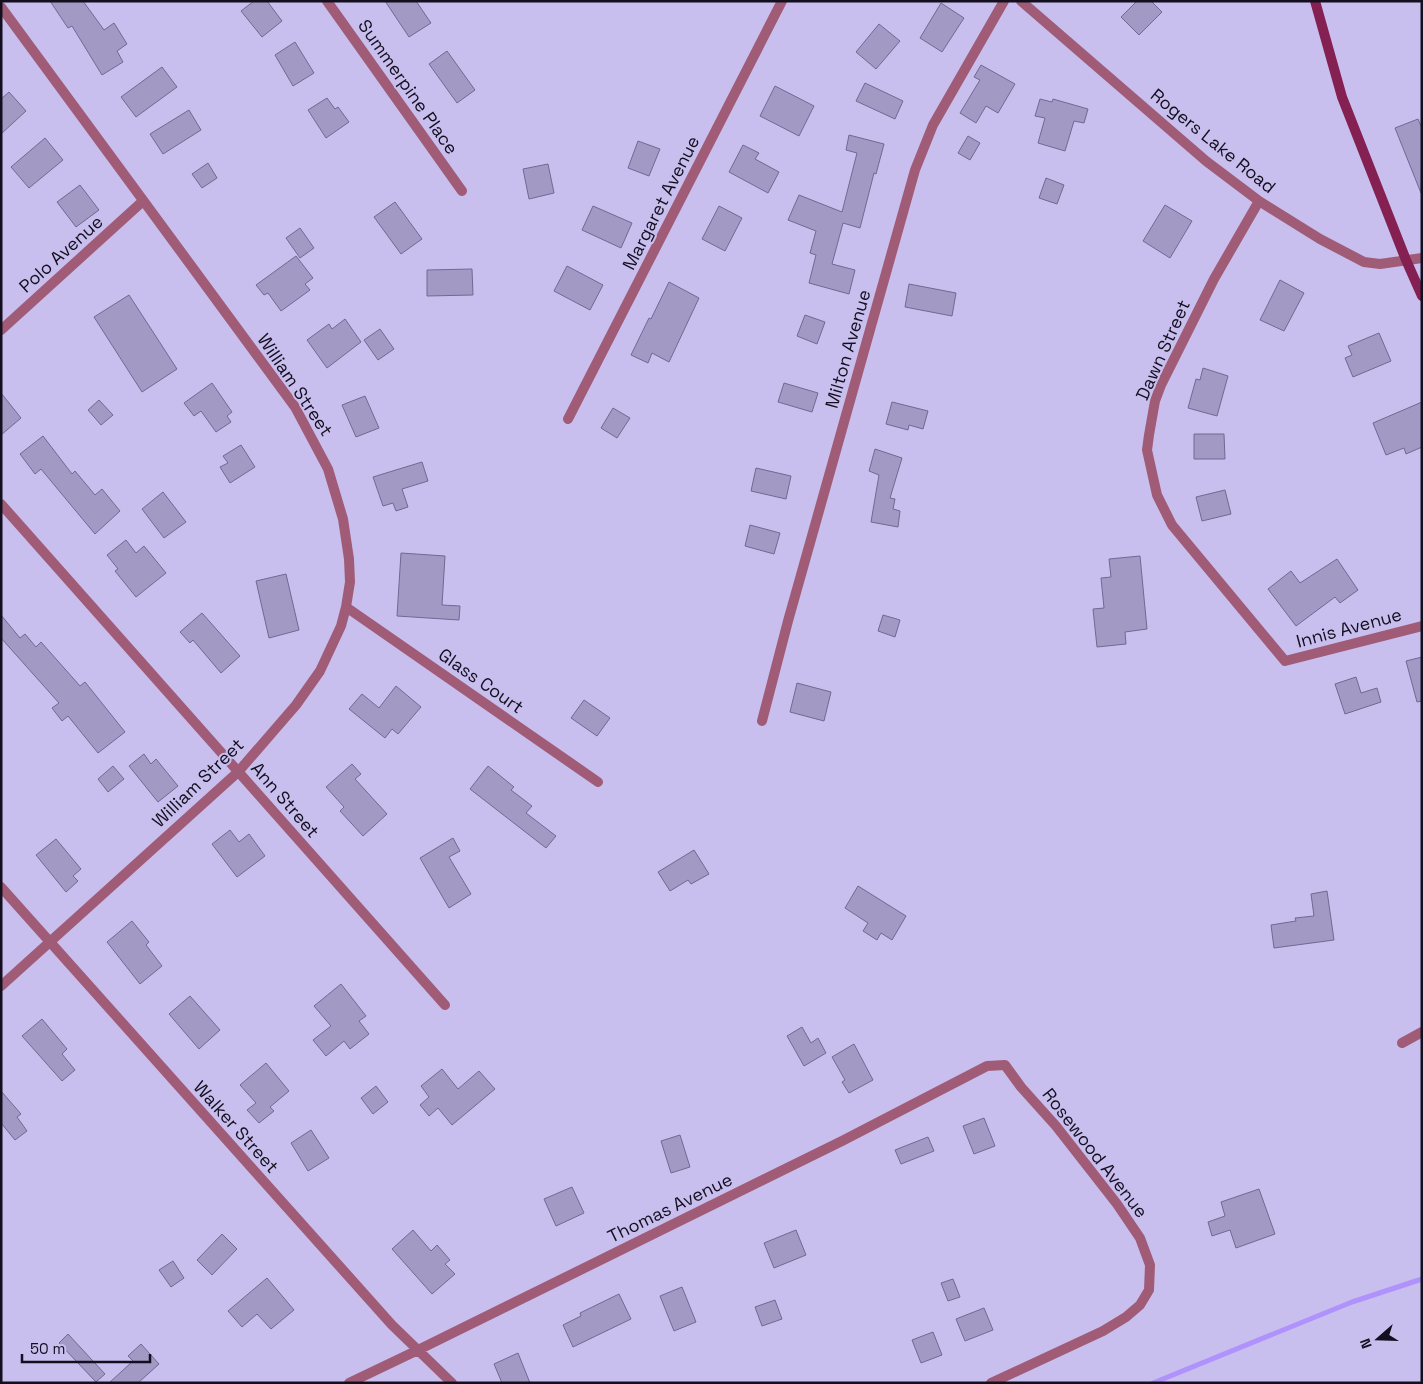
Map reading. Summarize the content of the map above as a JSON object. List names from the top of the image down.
{
  "streets": {
    "street": [
      "Summerpine Place",
      "Rogers Lake Road",
      "Margaret Avenue",
      "Polo Avenue",
      "Milton Avenue",
      "Dawn Street",
      "William Street",
      "Innis Avenue",
      "Glass Court",
      "Ann Street",
      "Walker Street",
      "Rosewood Avenue",
      "Thomas Avenue"
    ]
  },
  "crossings": [
    ["Rogers Lake Road", "Dawn Street"],
    ["Polo Avenue", "William Street"],
    ["Dawn Street", "Innis Avenue"],
    ["William Street", "Glass Court"],
    ["William Street", "Ann Street"],
    ["William Street", "Walker Street"],
    ["Walker Street", "Thomas Avenue"],
    ["Rosewood Avenue", "Thomas Avenue"]
  ],
  "scale_bar": "50 m",
  "north": "left"
}
